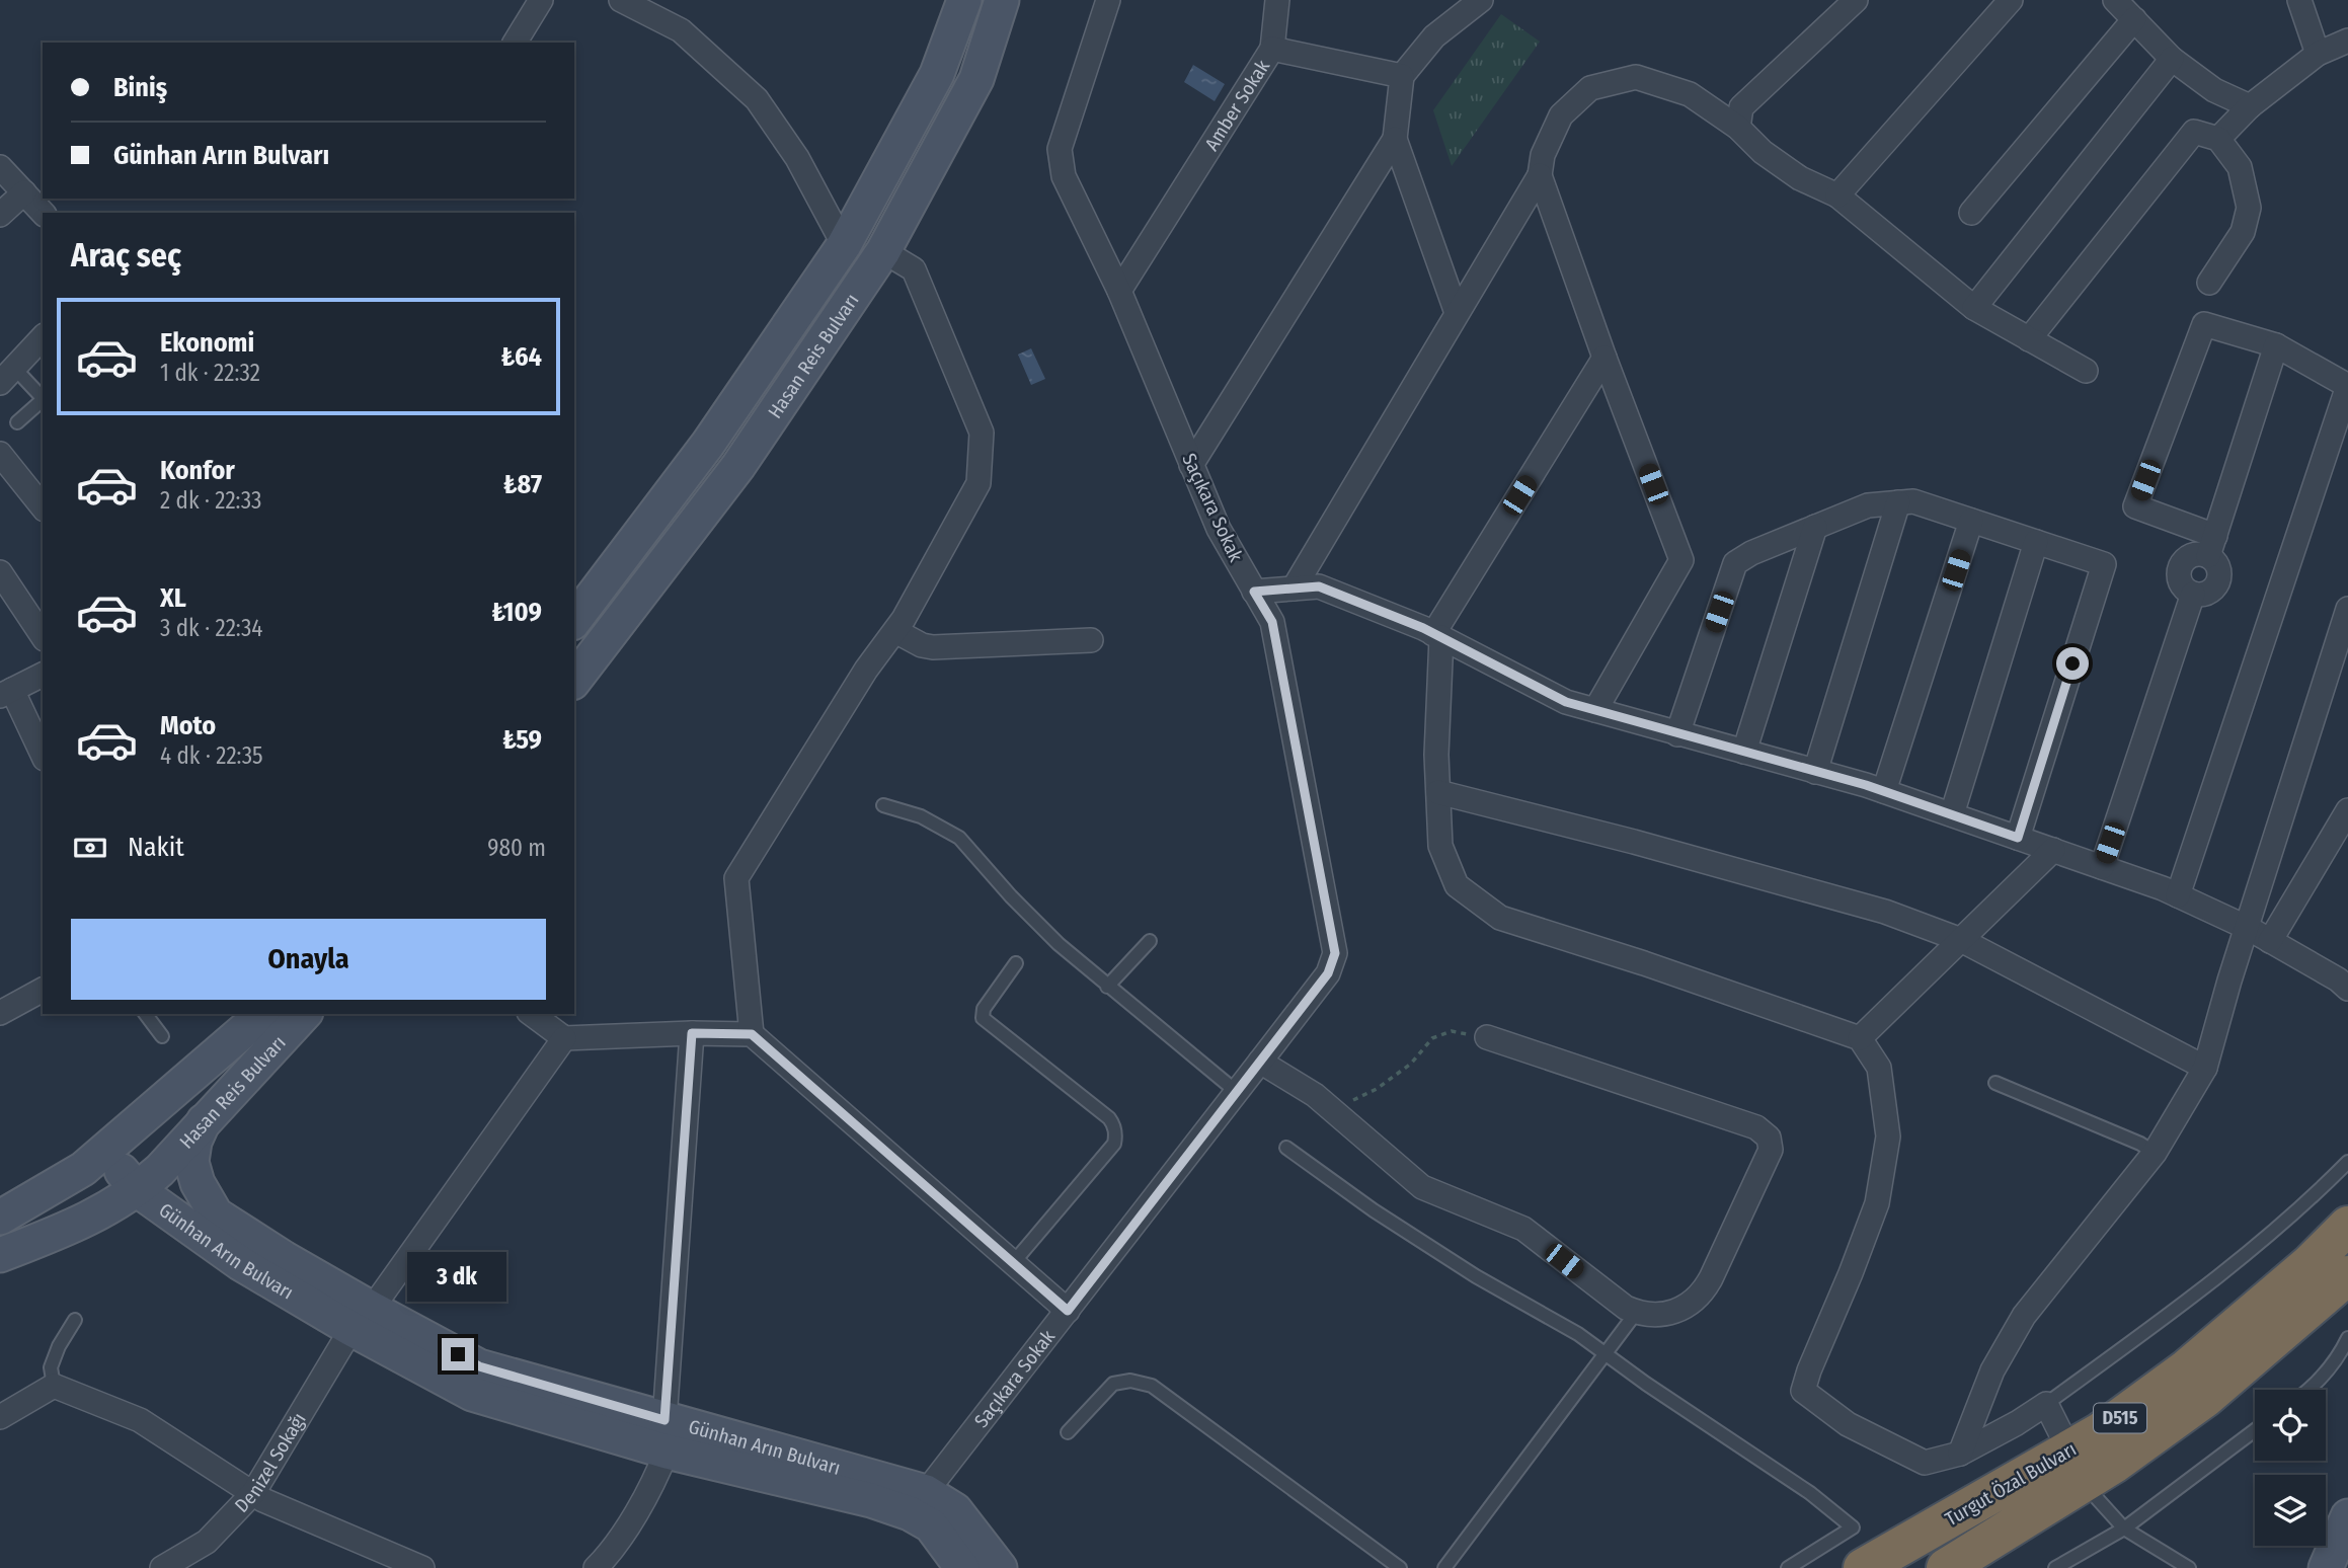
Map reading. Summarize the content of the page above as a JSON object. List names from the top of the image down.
{
  "streets": {
    "highway": ["D515", "Turgut Özal Bulvarı"],
    "main road": ["Hasan Reis Bulvarı", "Günhan Arın Bulvarı"],
    "street": ["Amber Sokak", "Saçıkara Sokak", "Denizel Sokağı"]
  },
  "crossings": [
    ["Amber Sokak", "Saçıkara Sokak"],
    ["Hasan Reis Bulvarı", "Günhan Arın Bulvarı"],
    ["Saçıkara Sokak", "Günhan Arın Bulvarı"],
    ["Günhan Arın Bulvarı", "Denizel Sokağı"]
  ],
  "page": {
    "banner": ["Biniş", "Günhan Arın Bulvarı"],
    "heading": "Araç seç",
    "list": [
      {
        "name": "Ekonomi",
        "note": "1 dk · 22:32",
        "value": "₺64"
      },
      {
        "name": "Konfor",
        "note": "2 dk · 22:33",
        "value": "₺87"
      },
      {
        "name": "XL",
        "note": "3 dk · 22:34",
        "value": "₺109"
      },
      {
        "name": "Moto",
        "note": "4 dk · 22:35",
        "value": "₺59"
      }
    ],
    "pay": ["Nakit", "980 m"],
    "buttons": "Onayla",
    "bubble": "3 dk"
  }
}
